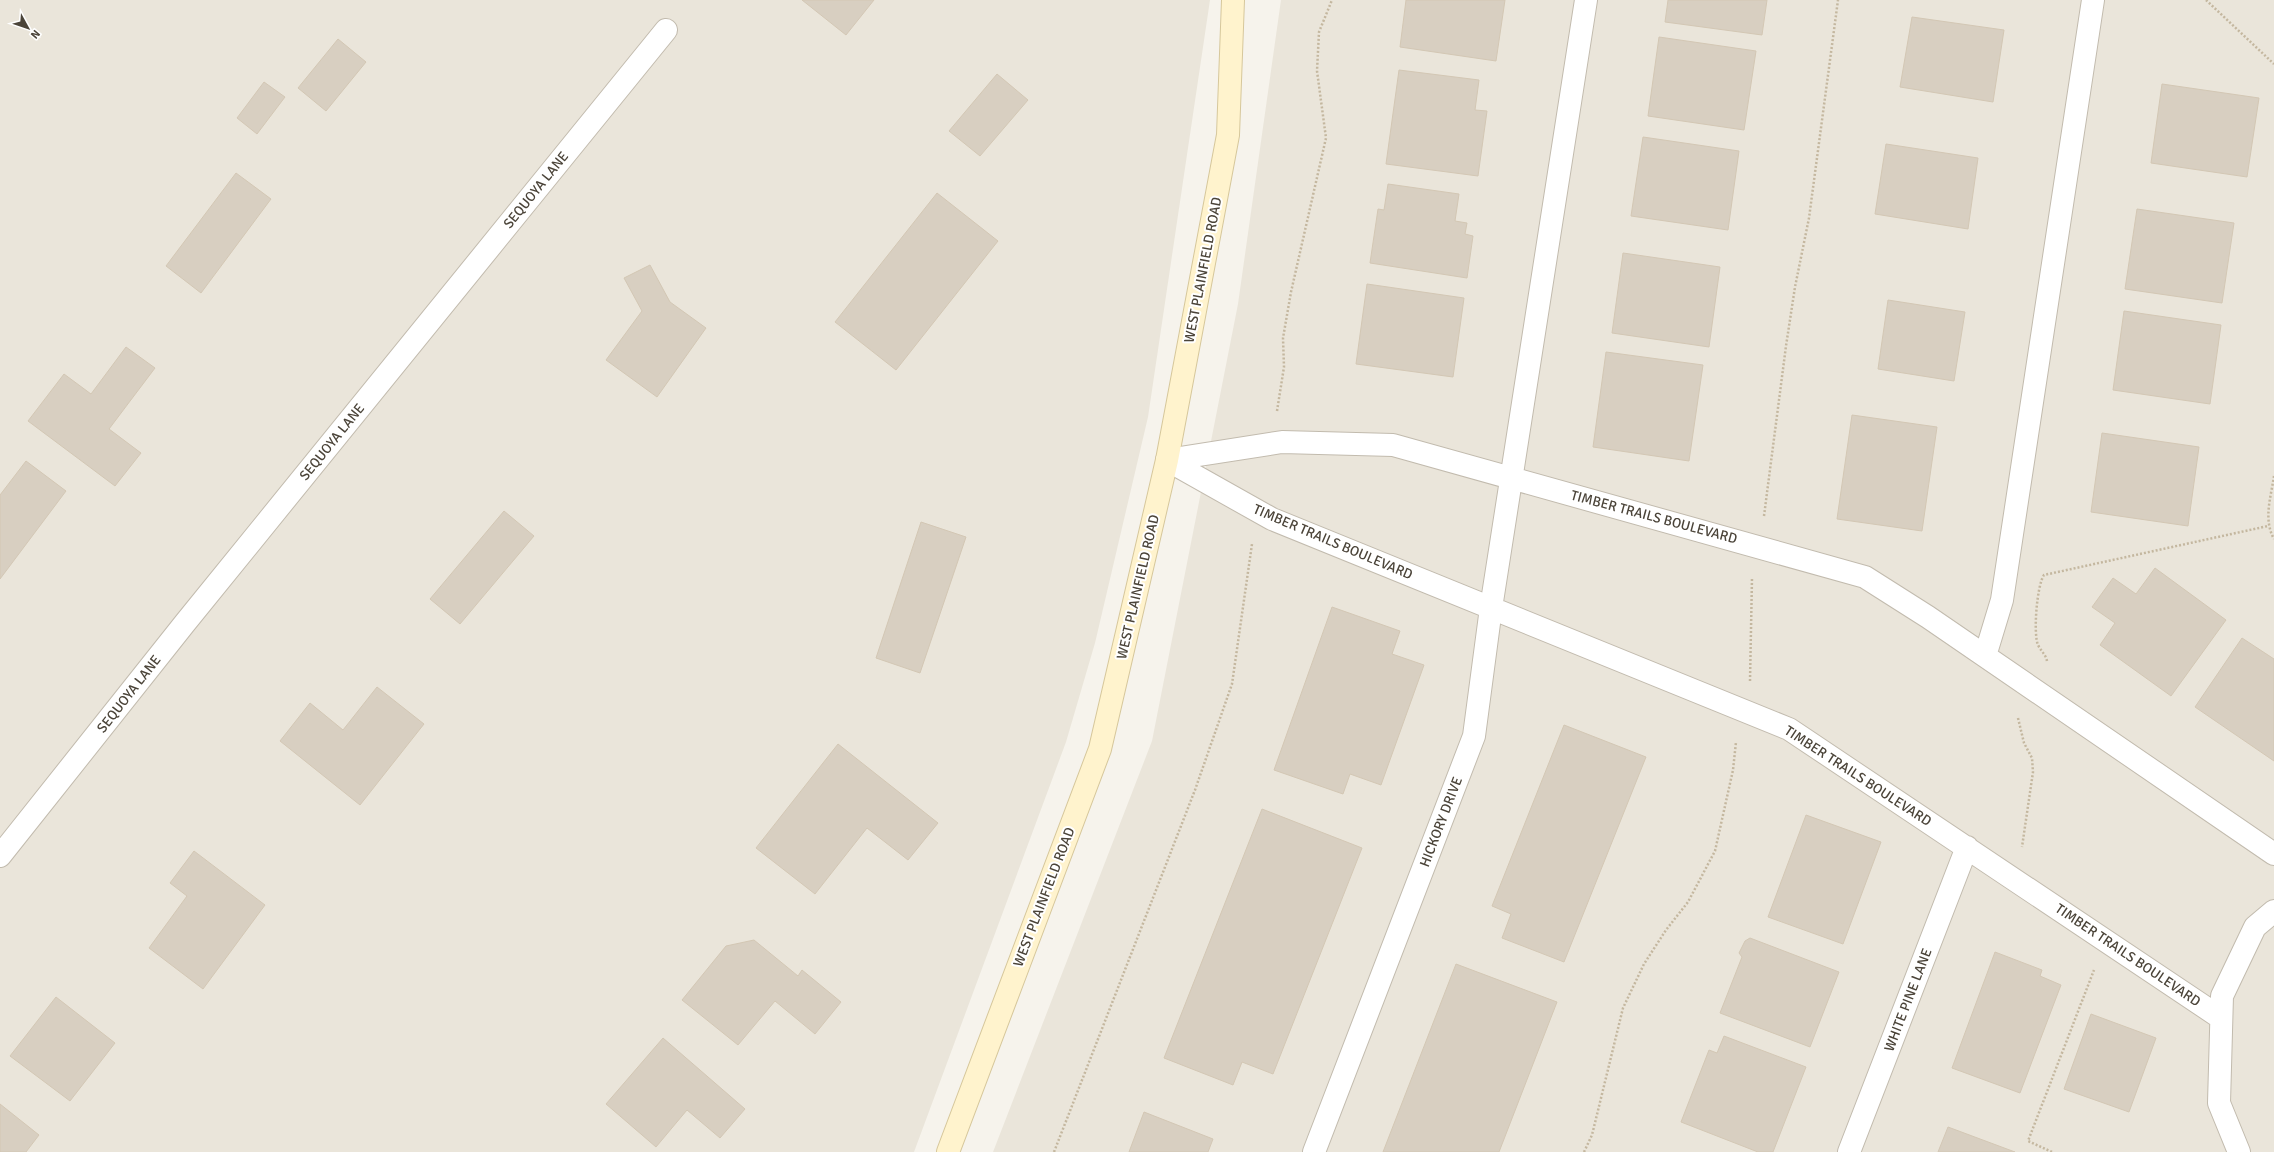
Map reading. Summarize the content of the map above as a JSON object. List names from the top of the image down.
{
  "streets": {
    "main road": ["WEST PLAINFIELD ROAD"],
    "street": [
      "SEQUOYA LANE",
      "TIMBER TRAILS BOULEVARD",
      "HICKORY DRIVE",
      "WHITE PINE LANE"
    ]
  },
  "crossings": [
    ["WEST PLAINFIELD ROAD", "TIMBER TRAILS BOULEVARD"],
    ["TIMBER TRAILS BOULEVARD", "HICKORY DRIVE"],
    ["TIMBER TRAILS BOULEVARD", "WHITE PINE LANE"]
  ],
  "north": "bottom right"
}
